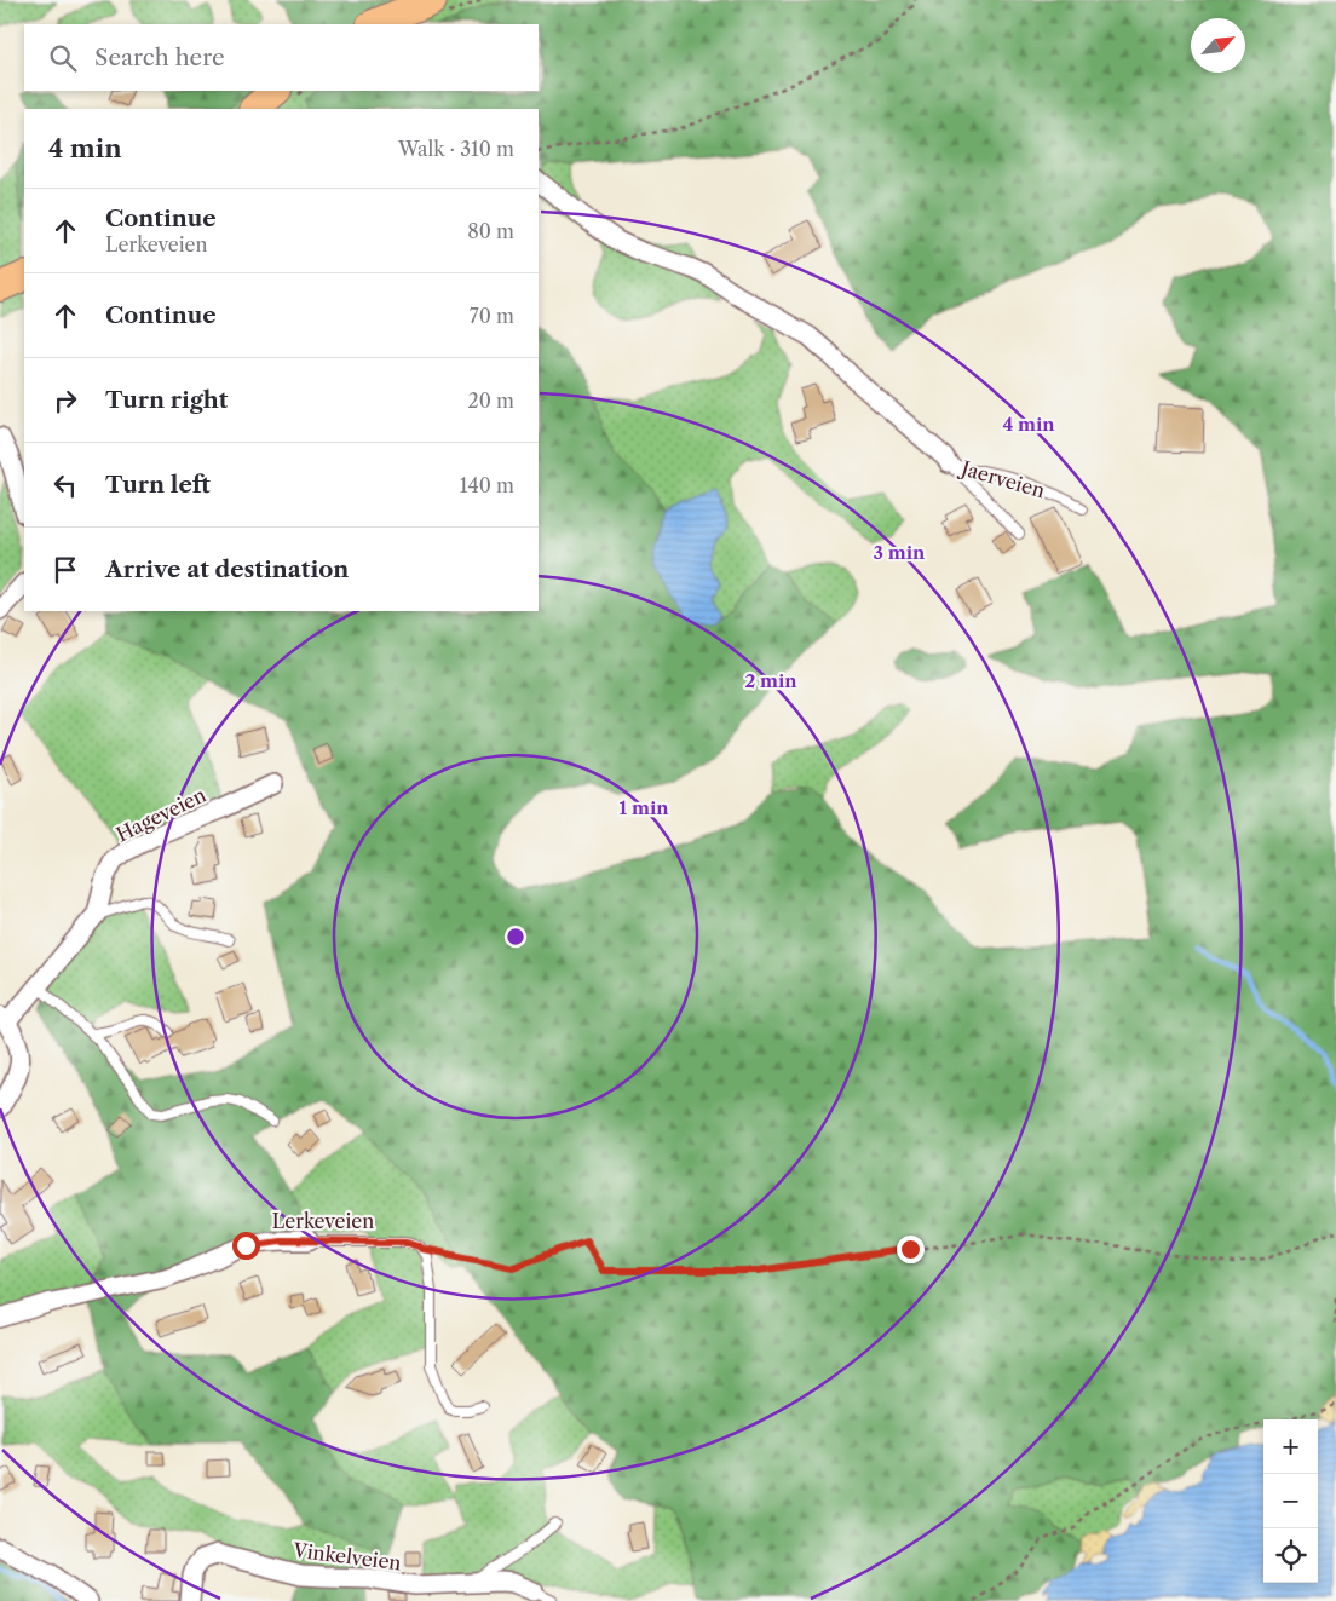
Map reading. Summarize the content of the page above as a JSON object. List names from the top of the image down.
{
  "streets": {
    "street": ["Hageveien", "Lerkeveien", "Vinkelveien"],
    "lane": ["Jaerveien"]
  },
  "north": "top right",
  "page": {
    "search": "Search here",
    "heading": ["4 min", "Walk · 310 m"],
    "list": [
      ["Continue", "Lerkeveien", "80 m"],
      ["Continue", "70 m"],
      ["Turn right", "20 m"],
      ["Turn left", "140 m"],
      "Arrive at destination"
    ],
    "map_buttons": ["+", "−"]
  },
  "rings": [
    "4 min",
    "3 min",
    "2 min",
    "1 min"
  ]
}
